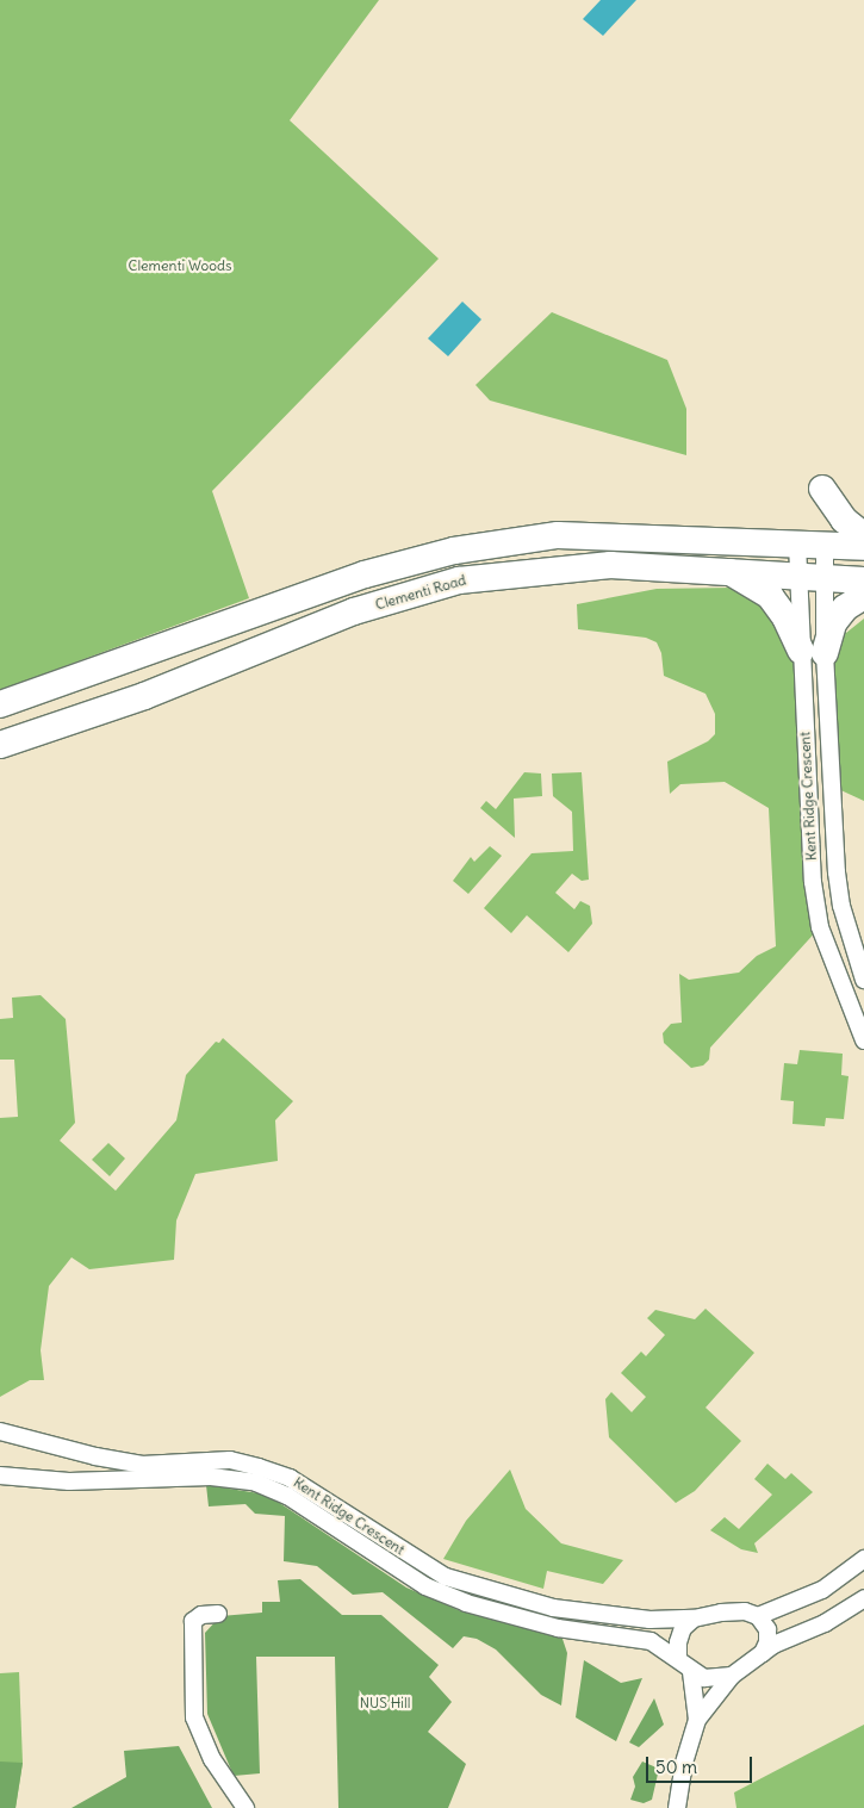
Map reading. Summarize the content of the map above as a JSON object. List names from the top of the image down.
{
  "streets": {
    "main road": ["Clementi Road"],
    "street": ["Kent Ridge Crescent"]
  },
  "crossings": [
    ["Clementi Road", "Kent Ridge Crescent"]
  ],
  "parks": ["Clementi Woods", "NUS Hill"],
  "scale_bar": "50 m"
}
